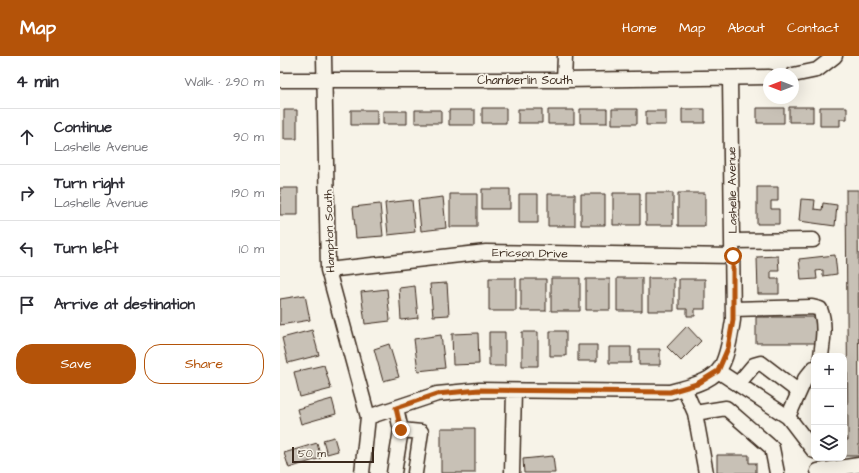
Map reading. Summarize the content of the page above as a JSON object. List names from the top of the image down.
{
  "streets": {
    "street": [
      "Chamberlin South",
      "Lashelle Avenue",
      "Hampton South",
      "Ericson Drive"
    ]
  },
  "crossings": [
    ["Chamberlin South", "Lashelle Avenue"],
    ["Chamberlin South", "Hampton South"],
    ["Lashelle Avenue", "Ericson Drive"],
    ["Hampton South", "Ericson Drive"]
  ],
  "scale_bar": "50 m",
  "north": "left",
  "page": {
    "header": "Map",
    "nav": [
      "Home",
      "Map",
      "About",
      "Contact"
    ],
    "heading": ["4 min", "Walk · 290 m"],
    "list": [
      ["Continue", "Lashelle Avenue", "90 m"],
      ["Turn right", "Lashelle Avenue", "190 m"],
      ["Turn left", "10 m"],
      "Arrive at destination"
    ],
    "buttons": ["Save", "Share"],
    "map_buttons": ["+", "−"],
    "scale": "50 m"
  }
}
